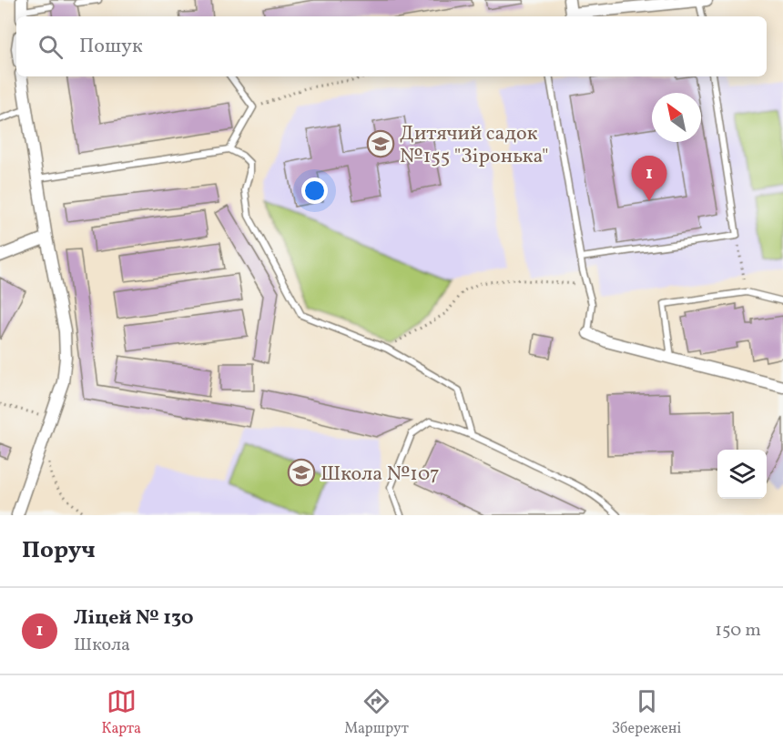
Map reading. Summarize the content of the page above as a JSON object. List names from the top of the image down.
{
  "places": {
    "school or university": ["Дитячий садок №155 \"Зіронька\"", "Школа №107"]
  },
  "north": "top left",
  "page": {
    "search": "Пошук",
    "pins": "1",
    "heading": "Поруч",
    "list": [
      {
        "mark": "1",
        "name": "Ліцей № 130",
        "note": "Школа",
        "value": "150 m"
      }
    ],
    "nav": ["Карта", "Маршрут", "Збережені"]
  }
}
